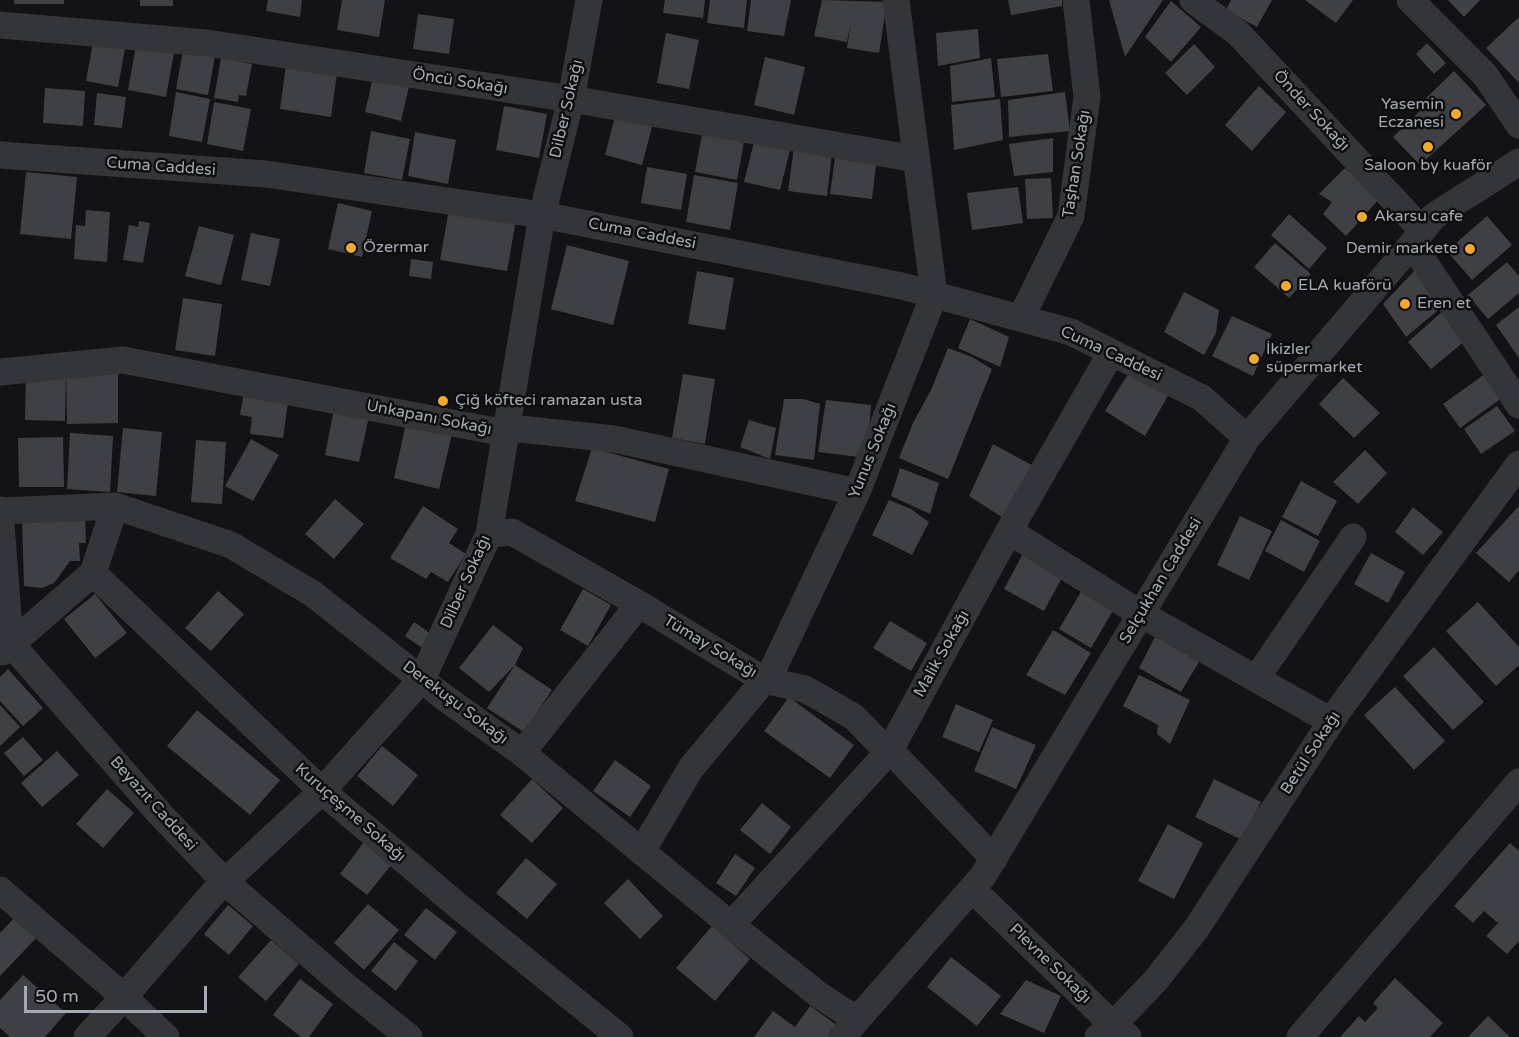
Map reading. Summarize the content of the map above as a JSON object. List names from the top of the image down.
{
  "streets": {
    "street": [
      "Öncü Sokağı",
      "Dilber Sokağı",
      "Önder Sokağı",
      "Taşhan Sokağı",
      "Cuma Caddesi",
      "Unkapanı Sokağı",
      "Yunus Sokağı",
      "Selçukhan Caddesi",
      "Tümay Sokağı",
      "Malik Sokağı",
      "Derekuşu Sokağı",
      "Betül Sokağı",
      "Beyazıt Caddesi",
      "Kuruçeşme Sokağı",
      "Plevne Sokağı"
    ]
  },
  "crossings": [
    ["Öncü Sokağı", "Dilber Sokağı"],
    ["Öncü Sokağı", "Yunus Sokağı"],
    ["Dilber Sokağı", "Cuma Caddesi"],
    ["Dilber Sokağı", "Unkapanı Sokağı"],
    ["Dilber Sokağı", "Tümay Sokağı"],
    ["Dilber Sokağı", "Derekuşu Sokağı"],
    ["Dilber Sokağı", "Beyazıt Caddesi"],
    ["Dilber Sokağı", "Kuruçeşme Sokağı"],
    ["Önder Sokağı", "Selçukhan Caddesi"],
    ["Taşhan Sokağı", "Cuma Caddesi"],
    ["Cuma Caddesi", "Yunus Sokağı"],
    ["Cuma Caddesi", "Selçukhan Caddesi"],
    ["Cuma Caddesi", "Malik Sokağı"],
    ["Unkapanı Sokağı", "Yunus Sokağı"],
    ["Yunus Sokağı", "Tümay Sokağı"],
    ["Yunus Sokağı", "Derekuşu Sokağı"],
    ["Selçukhan Caddesi", "Tümay Sokağı"],
    ["Selçukhan Caddesi", "Derekuşu Sokağı"],
    ["Selçukhan Caddesi", "Plevne Sokağı"],
    ["Tümay Sokağı", "Malik Sokağı"],
    ["Malik Sokağı", "Derekuşu Sokağı"],
    ["Betül Sokağı", "Plevne Sokağı"]
  ],
  "places": [
    "Yasemin Eczanesi",
    "Saloon by kuaför",
    "Akarsu cafe",
    "Özermar",
    "Demir markete",
    "ELA kuaförü",
    "Eren et",
    "İkizler süpermarket",
    "Çiğ köfteci ramazan usta"
  ],
  "scale_bar": "50 m"
}
